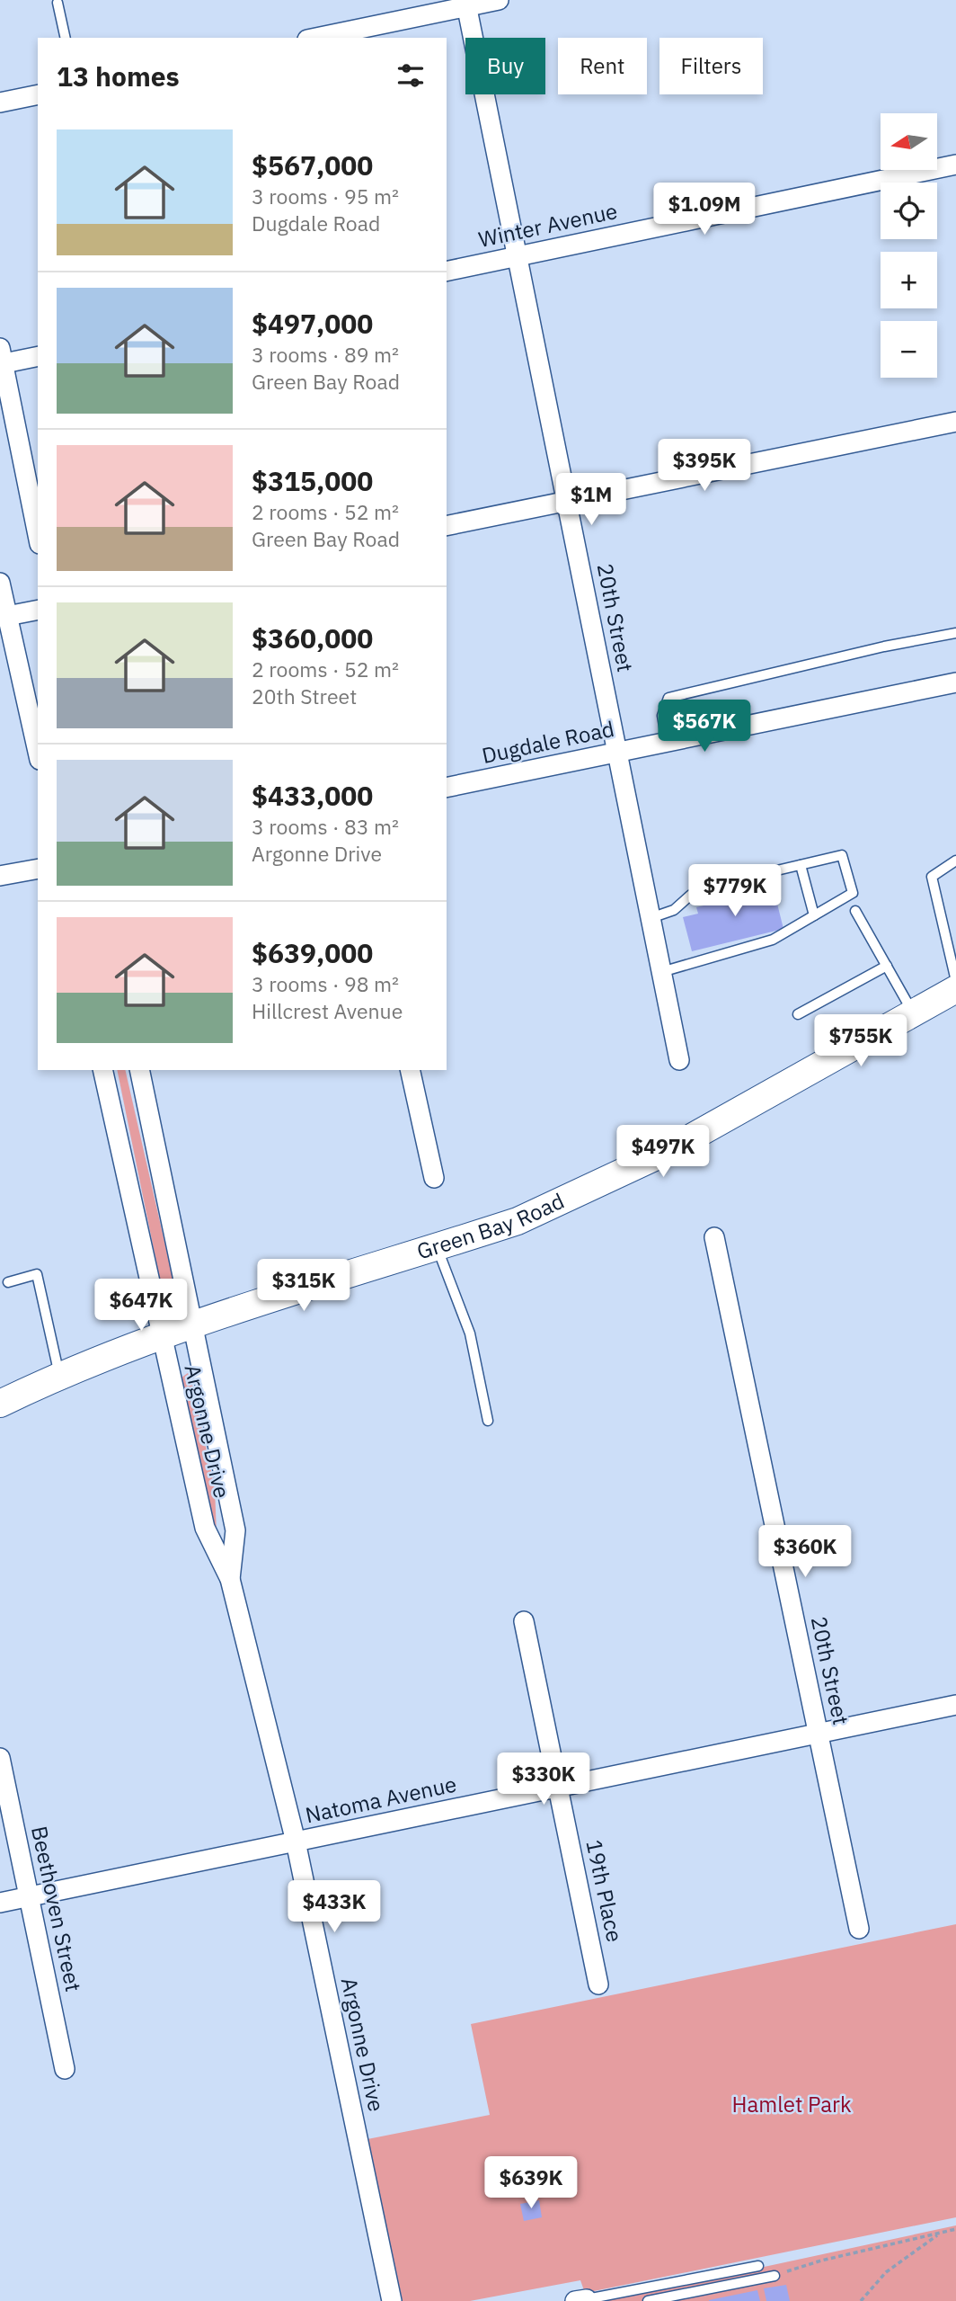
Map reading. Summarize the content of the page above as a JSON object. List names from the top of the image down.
{
  "streets": {
    "main road": ["Green Bay Road"],
    "street": [
      "Winter Avenue",
      "20th Street",
      "Dugdale Road",
      "Argonne Drive",
      "Natoma Avenue",
      "19th Place",
      "Beethoven Street"
    ]
  },
  "crossings": [
    ["Winter Avenue", "20th Street"],
    ["20th Street", "Dugdale Road"],
    ["20th Street", "Natoma Avenue"],
    ["Green Bay Road", "Argonne Drive"],
    ["Argonne Drive", "Natoma Avenue"],
    ["Natoma Avenue", "19th Place"],
    ["Natoma Avenue", "Beethoven Street"]
  ],
  "parks": ["Hamlet Park"],
  "north": "left",
  "page": {
    "chip": ["Buy", "Rent", "Filters"],
    "heading": "13 homes",
    "map_buttons": ["+", "−"],
    "list": [
      {
        "name": "$567,000",
        "note": "3 rooms · 95 m² · Dugdale Road"
      },
      {
        "name": "$497,000",
        "note": "3 rooms · 89 m² · Green Bay Road"
      },
      {
        "name": "$315,000",
        "note": "2 rooms · 52 m² · Green Bay Road"
      },
      {
        "name": "$360,000",
        "note": "2 rooms · 52 m² · 20th Street"
      },
      {
        "name": "$433,000",
        "note": "3 rooms · 83 m² · Argonne Drive"
      },
      {
        "name": "$639,000",
        "note": "3 rooms · 98 m² · Hillcrest Avenue"
      }
    ],
    "price": [
      "$1.09M",
      "$395K",
      "$1M",
      "$567K",
      "$779K",
      "$755K",
      "$497K",
      "$315K",
      "$647K",
      "$360K",
      "$330K",
      "$433K",
      "$639K"
    ]
  }
}
